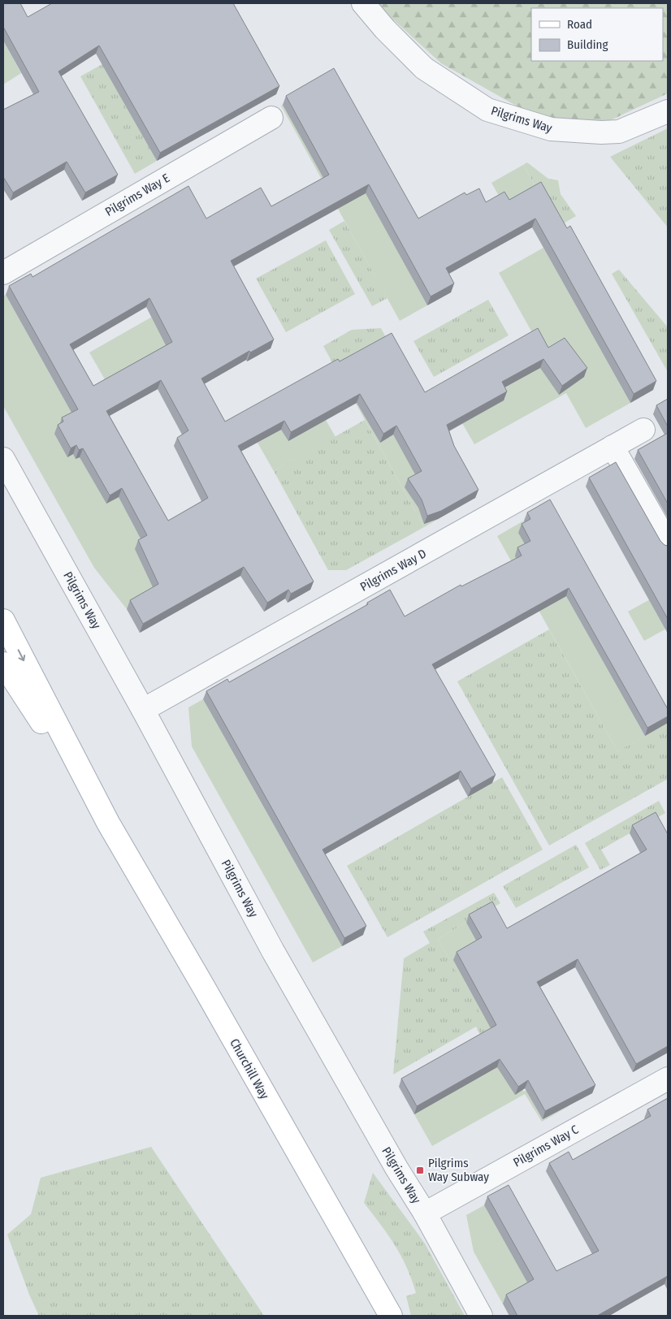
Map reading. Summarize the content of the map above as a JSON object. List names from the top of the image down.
{
  "streets": {
    "main road": ["Churchill Way"],
    "street": [
      "Pilgrims Way",
      "Pilgrims Way E",
      "Pilgrims Way D",
      "Pilgrims Way C"
    ]
  },
  "crossings": [
    ["Pilgrims Way", "Pilgrims Way D"],
    ["Pilgrims Way", "Pilgrims Way C"]
  ],
  "places": {
    "transit": ["Pilgrims Way Subway"]
  },
  "legend": ["Road", "Building"]
}
